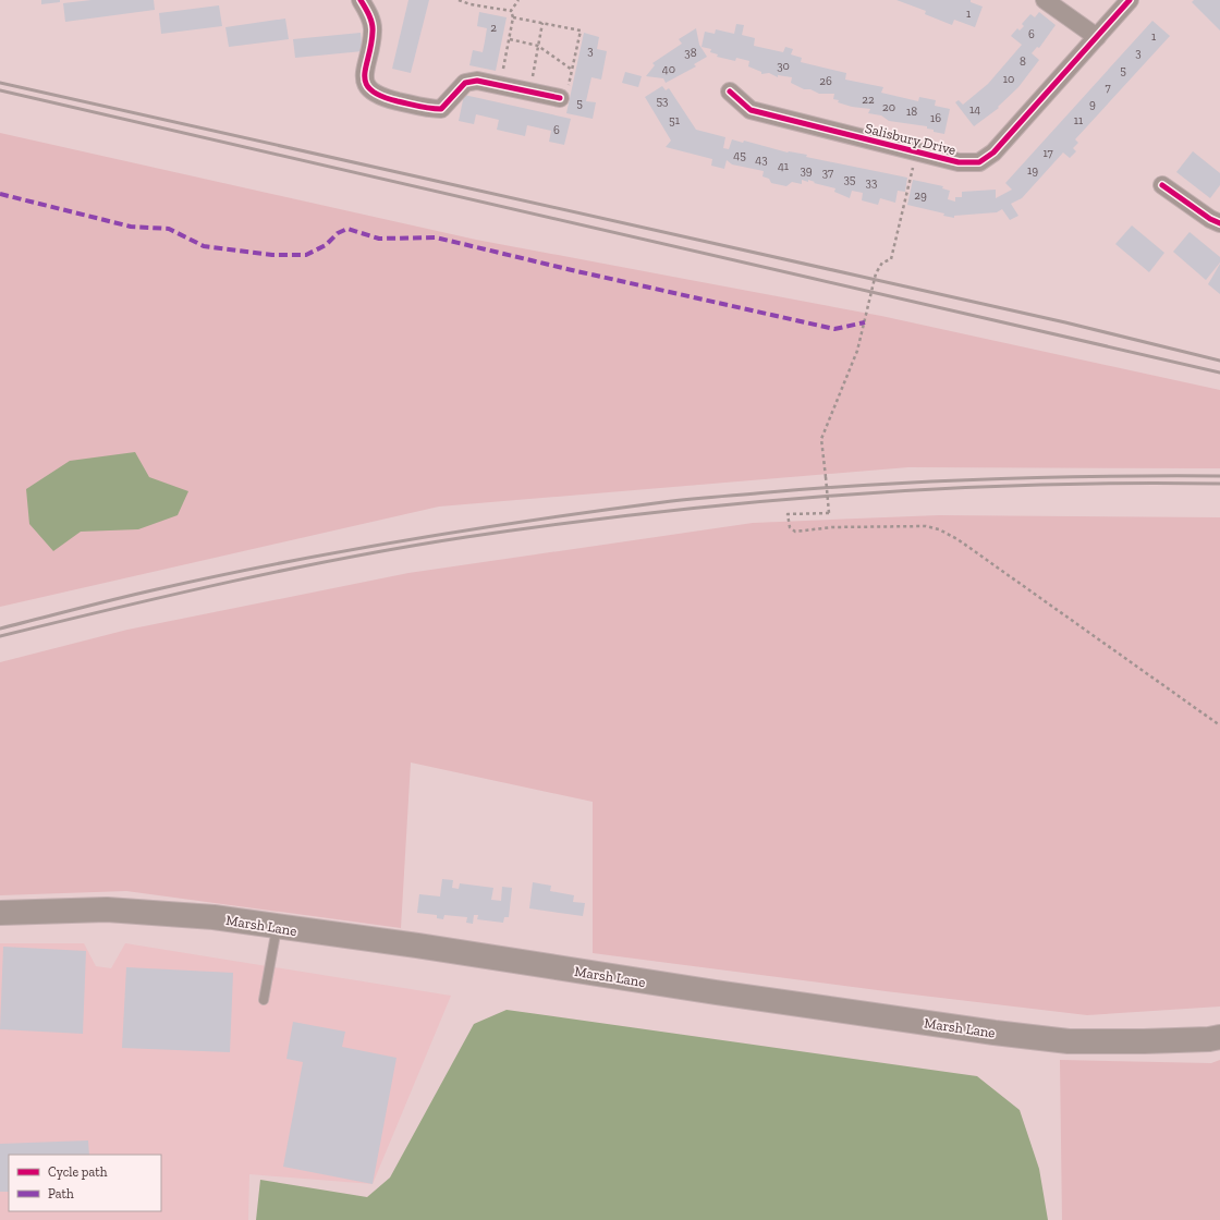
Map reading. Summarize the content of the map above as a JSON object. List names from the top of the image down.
{
  "streets": {
    "main road": ["Marsh Lane"],
    "street": ["Salisbury Drive"]
  },
  "house_numbers": [
    "1",
    "2",
    "6",
    "1",
    "3",
    "38",
    "3",
    "8",
    "30",
    "40",
    "5",
    "10",
    "26",
    "7",
    "22",
    "53",
    "5",
    "9",
    "20",
    "14",
    "18",
    "16",
    "51",
    "11",
    "6",
    "17",
    "45",
    "43",
    "41",
    "39",
    "19",
    "37",
    "35",
    "33",
    "29"
  ],
  "legend": ["Cycle path", "Path"]
}
